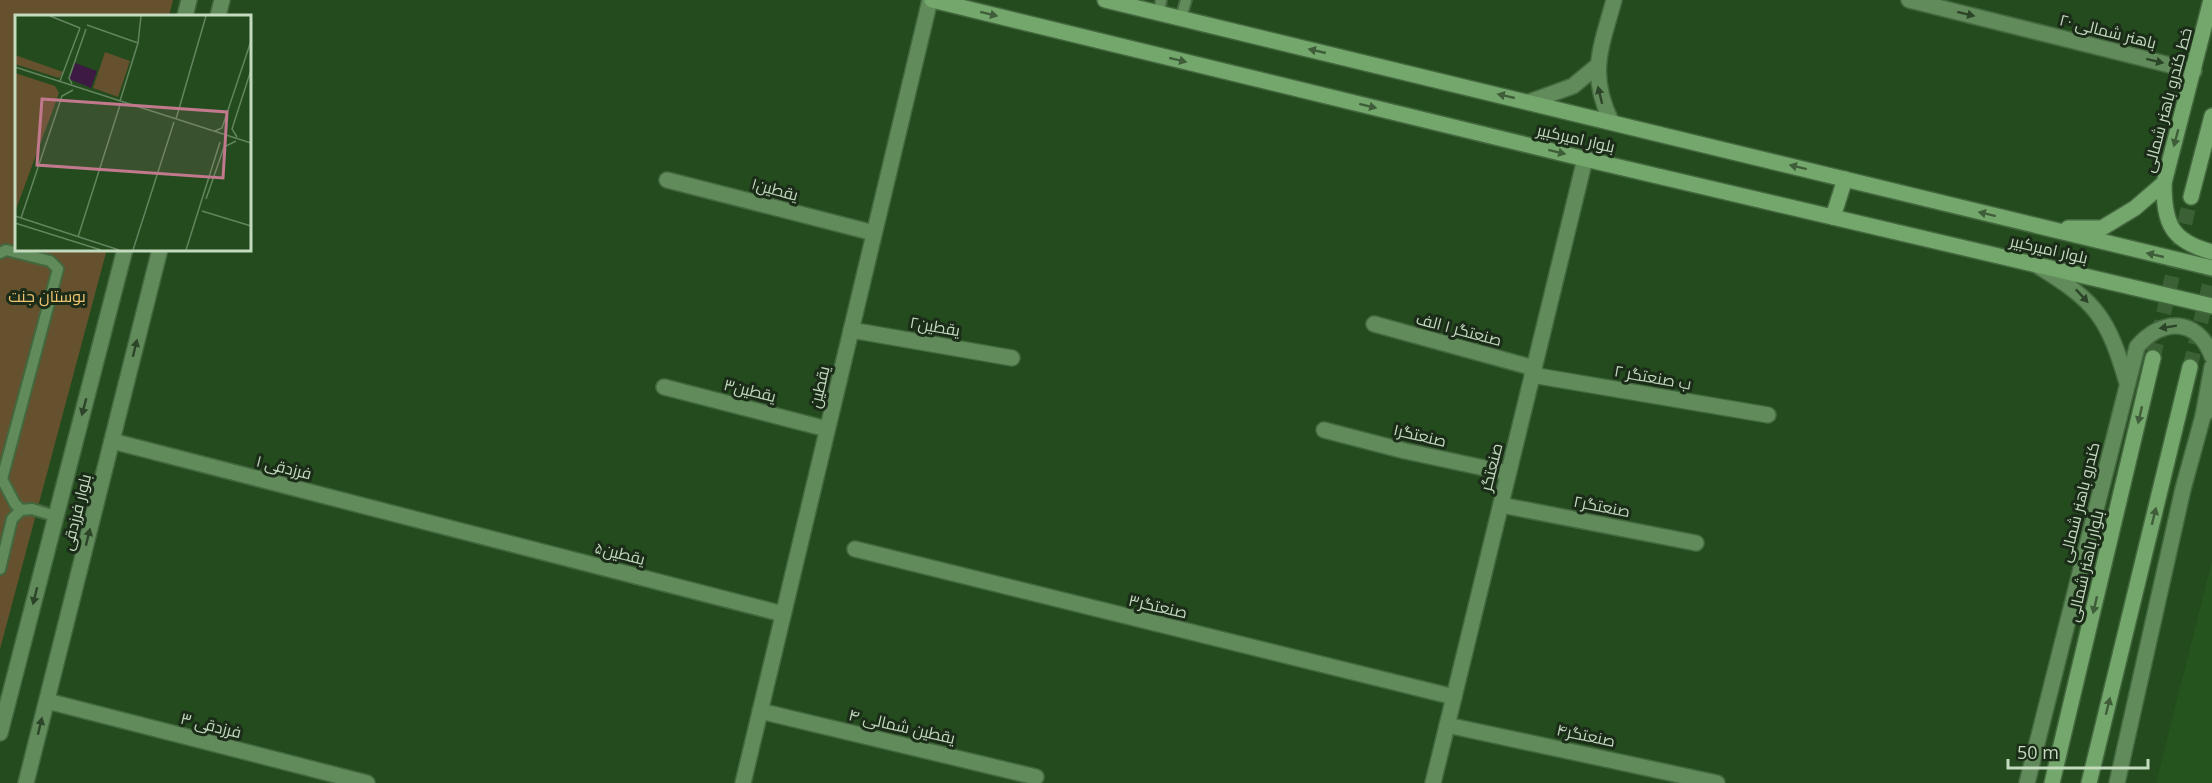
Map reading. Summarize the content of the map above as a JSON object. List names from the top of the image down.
{
  "streets": {
    "main road": ["خط کندرو باهنر شمالی", "بلوار امیرکبیر", "بلوار باهنر شمالی"],
    "street": [
      "۲۰ باهنر شمالی",
      "یقطین۱",
      "یقطین۲",
      "صنعتگر ۱ الف",
      "۲ ب صنعتگر",
      "یقطین",
      "یقطین۳",
      "صنعتگر۱",
      "فرزدقی ۱",
      "صنعتگر",
      "کندرو باهنر شمالی",
      "صنعتگر۲",
      "بلوار فرزدقی",
      "یقطین۵",
      "صنعتگر۳",
      "فرزدقی ۳",
      "یقطین شمالی ۴",
      "صنعتگر۴"
    ]
  },
  "crossings": [
    ["۲۰ باهنر شمالی", "خط کندرو باهنر شمالی"],
    ["خط کندرو باهنر شمالی", "بلوار امیرکبیر"],
    ["بلوار امیرکبیر", "یقطین"],
    ["بلوار امیرکبیر", "صنعتگر"],
    ["یقطین۱", "یقطین"],
    ["یقطین۲", "یقطین"],
    ["صنعتگر ۱ الف", "۲ ب صنعتگر"],
    ["صنعتگر ۱ الف", "صنعتگر"],
    ["۲ ب صنعتگر", "صنعتگر"],
    ["یقطین", "یقطین۳"],
    ["یقطین", "یقطین۵"],
    ["یقطین", "یقطین شمالی ۴"],
    ["صنعتگر۱", "صنعتگر"],
    ["فرزدقی ۱", "بلوار فرزدقی"],
    ["فرزدقی ۱", "یقطین۵"],
    ["صنعتگر", "صنعتگر۲"],
    ["صنعتگر", "صنعتگر۳"],
    ["صنعتگر", "صنعتگر۴"],
    ["بلوار فرزدقی", "فرزدقی ۳"]
  ],
  "one_way": ["۲۰ باهنر شمالی"],
  "parks": ["بوستان جنت"],
  "scale_bar": "50 m"
}
